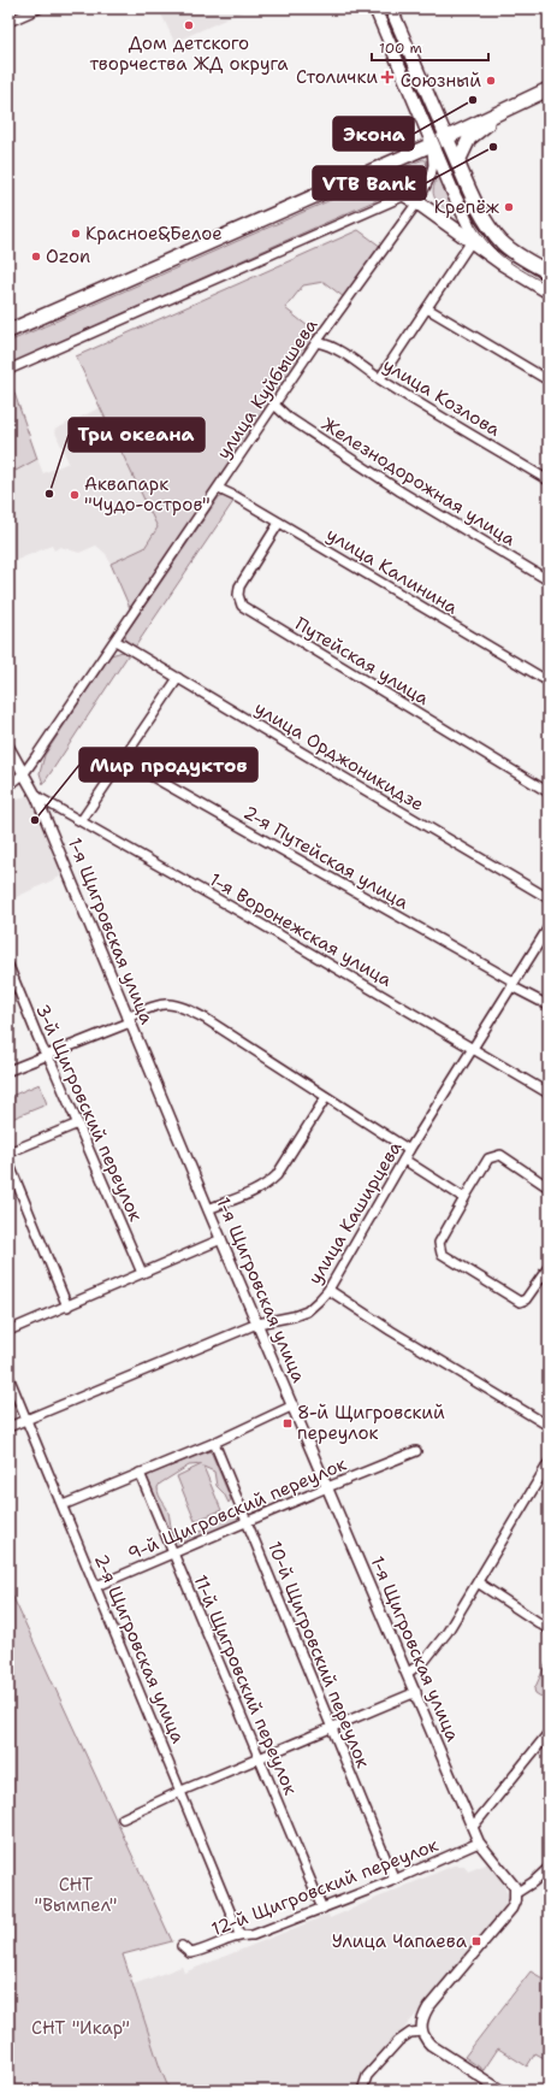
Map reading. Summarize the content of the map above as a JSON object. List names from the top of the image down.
{
  "streets": {
    "street": [
      "улица Куйбышева",
      "улица Козлова",
      "Железнодорожная улица",
      "улица Калинина",
      "Путейская улица",
      "улица Орджоникидзе",
      "2-я Путейская улица",
      "1-я Воронежская улица",
      "1-я Щигровская улица",
      "3-й Щигровский переулок",
      "улица Каширцева",
      "9-й Щигровский переулок",
      "2-я Щигровская улица",
      "10-й Щигровский переулок",
      "11-й Щигровский переулок",
      "12-й Щигровский переулок"
    ]
  },
  "crossings": [
    ["улица Куйбышева", "улица Козлова"],
    ["улица Куйбышева", "Железнодорожная улица"],
    ["улица Куйбышева", "улица Калинина"],
    ["улица Куйбышева", "улица Орджоникидзе"],
    ["улица Куйбышева", "1-я Щигровская улица"],
    ["улица Калинина", "Путейская улица"],
    ["2-я Путейская улица", "улица Каширцева"],
    ["1-я Воронежская улица", "1-я Щигровская улица"],
    ["1-я Воронежская улица", "улица Каширцева"],
    ["1-я Щигровская улица", "улица Каширцева"],
    ["1-я Щигровская улица", "9-й Щигровский переулок"],
    ["1-я Щигровская улица", "12-й Щигровский переулок"],
    ["улица Каширцева", "2-я Щигровская улица"],
    ["9-й Щигровский переулок", "2-я Щигровская улица"],
    ["9-й Щигровский переулок", "10-й Щигровский переулок"],
    ["9-й Щигровский переулок", "11-й Щигровский переулок"],
    ["2-я Щигровская улица", "12-й Щигровский переулок"],
    ["10-й Щигровский переулок", "12-й Щигровский переулок"],
    ["11-й Щигровский переулок", "12-й Щигровский переулок"]
  ],
  "parks": ["СНТ \"Вымпел\"", "СНТ \"Икар\""],
  "places": {
    "other": [
      "Дом детского творчества ЖД округа",
      "Союзный",
      "Экона",
      "VTB Bank",
      "Крепёж",
      "Красное&Белое",
      "Ozon",
      "Три океана",
      "Аквапарк \"Чудо-остров\"",
      "Мир продуктов"
    ],
    "health": ["Столички"],
    "transit": ["8-й Щигровский переулок", "Улица Чапаева"]
  },
  "scale_bar": "100 m"
}
